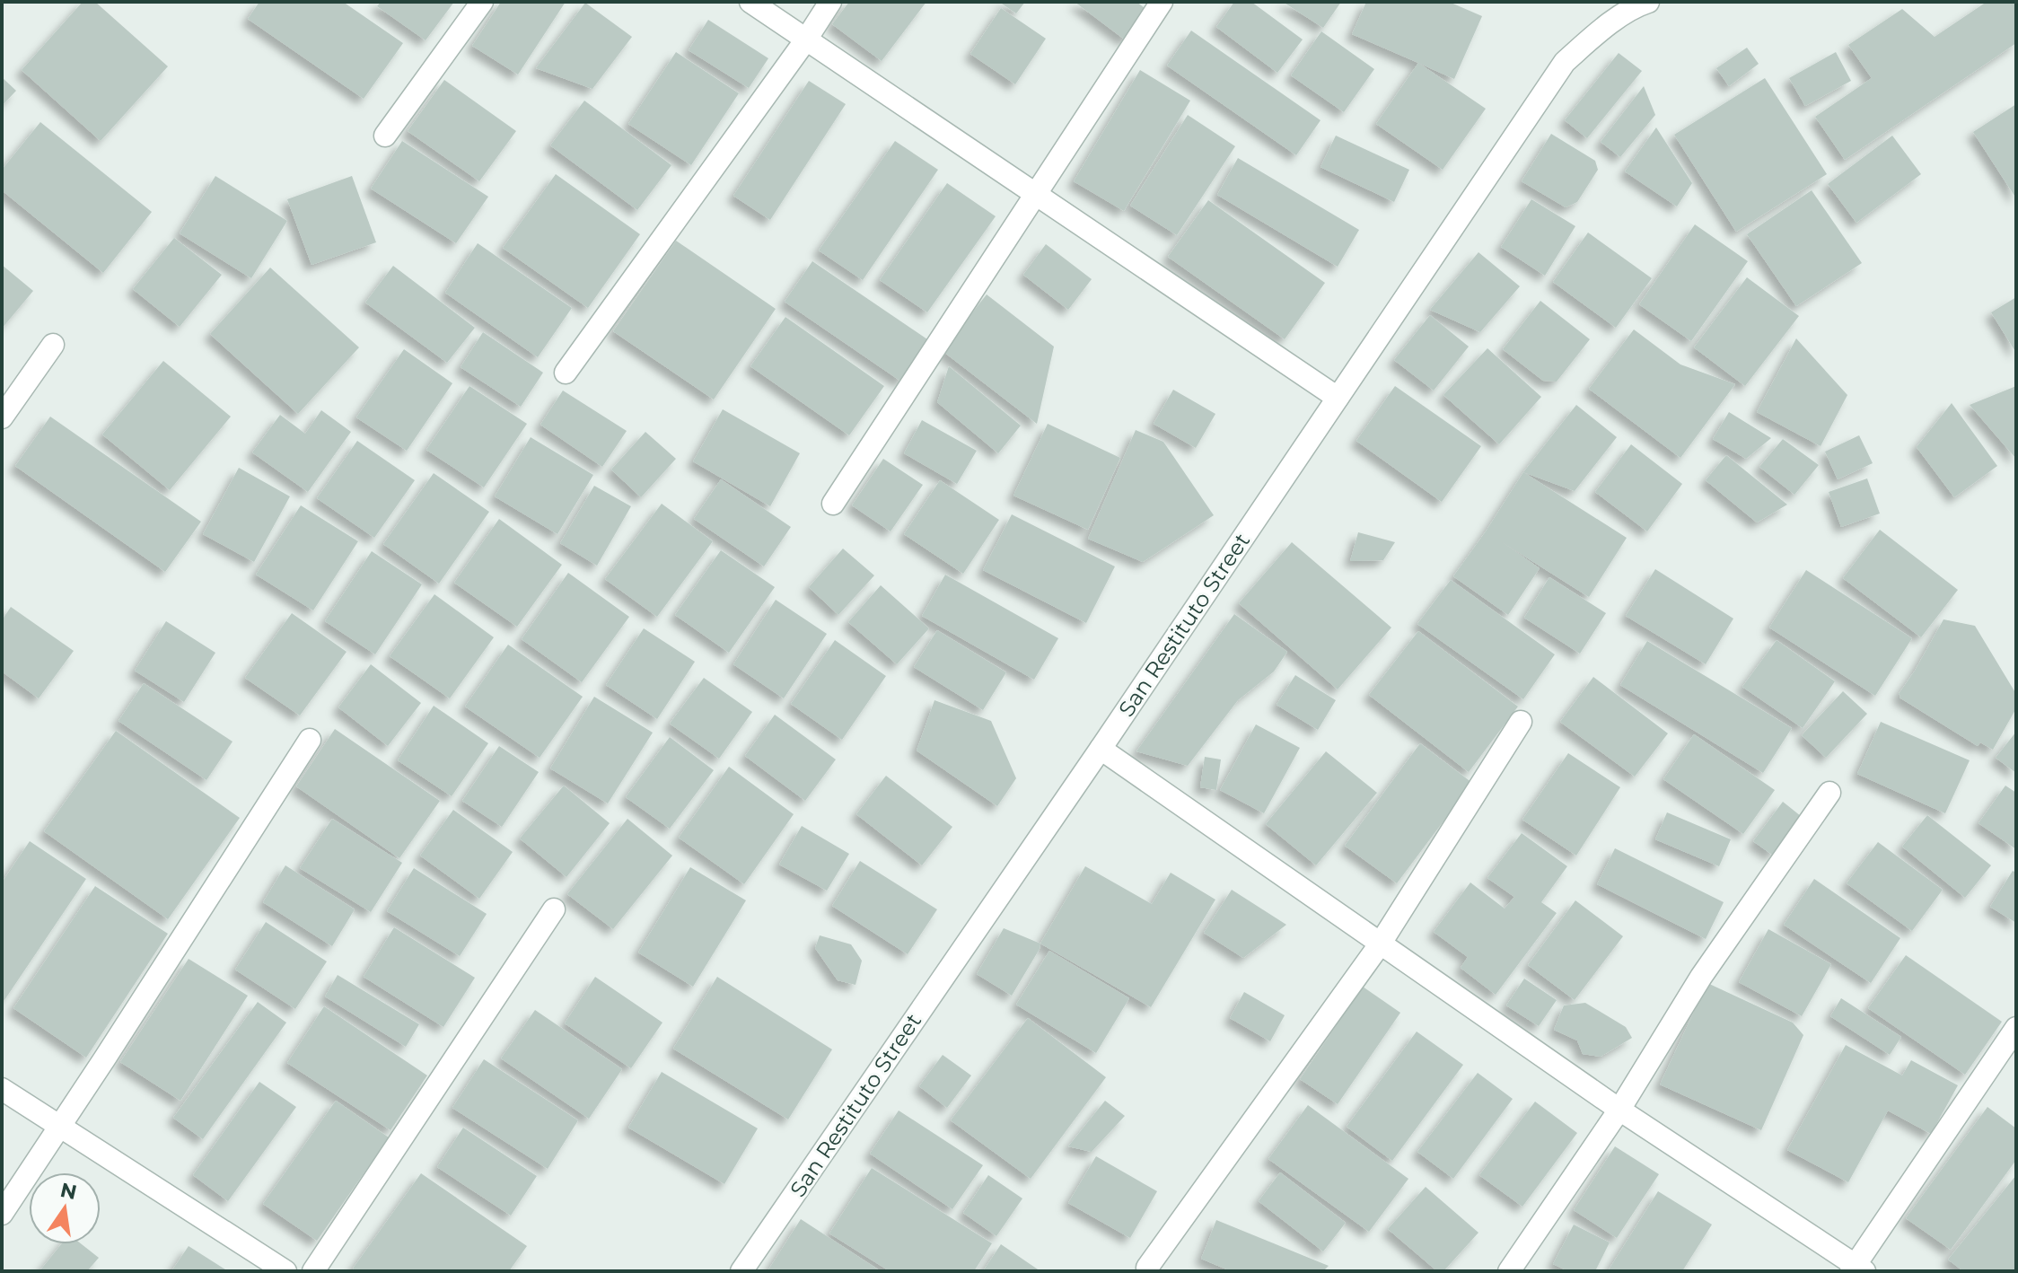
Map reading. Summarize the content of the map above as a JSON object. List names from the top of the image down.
{
  "streets": {
    "street": ["San Restituto Street"]
  },
  "north": "top"
}
